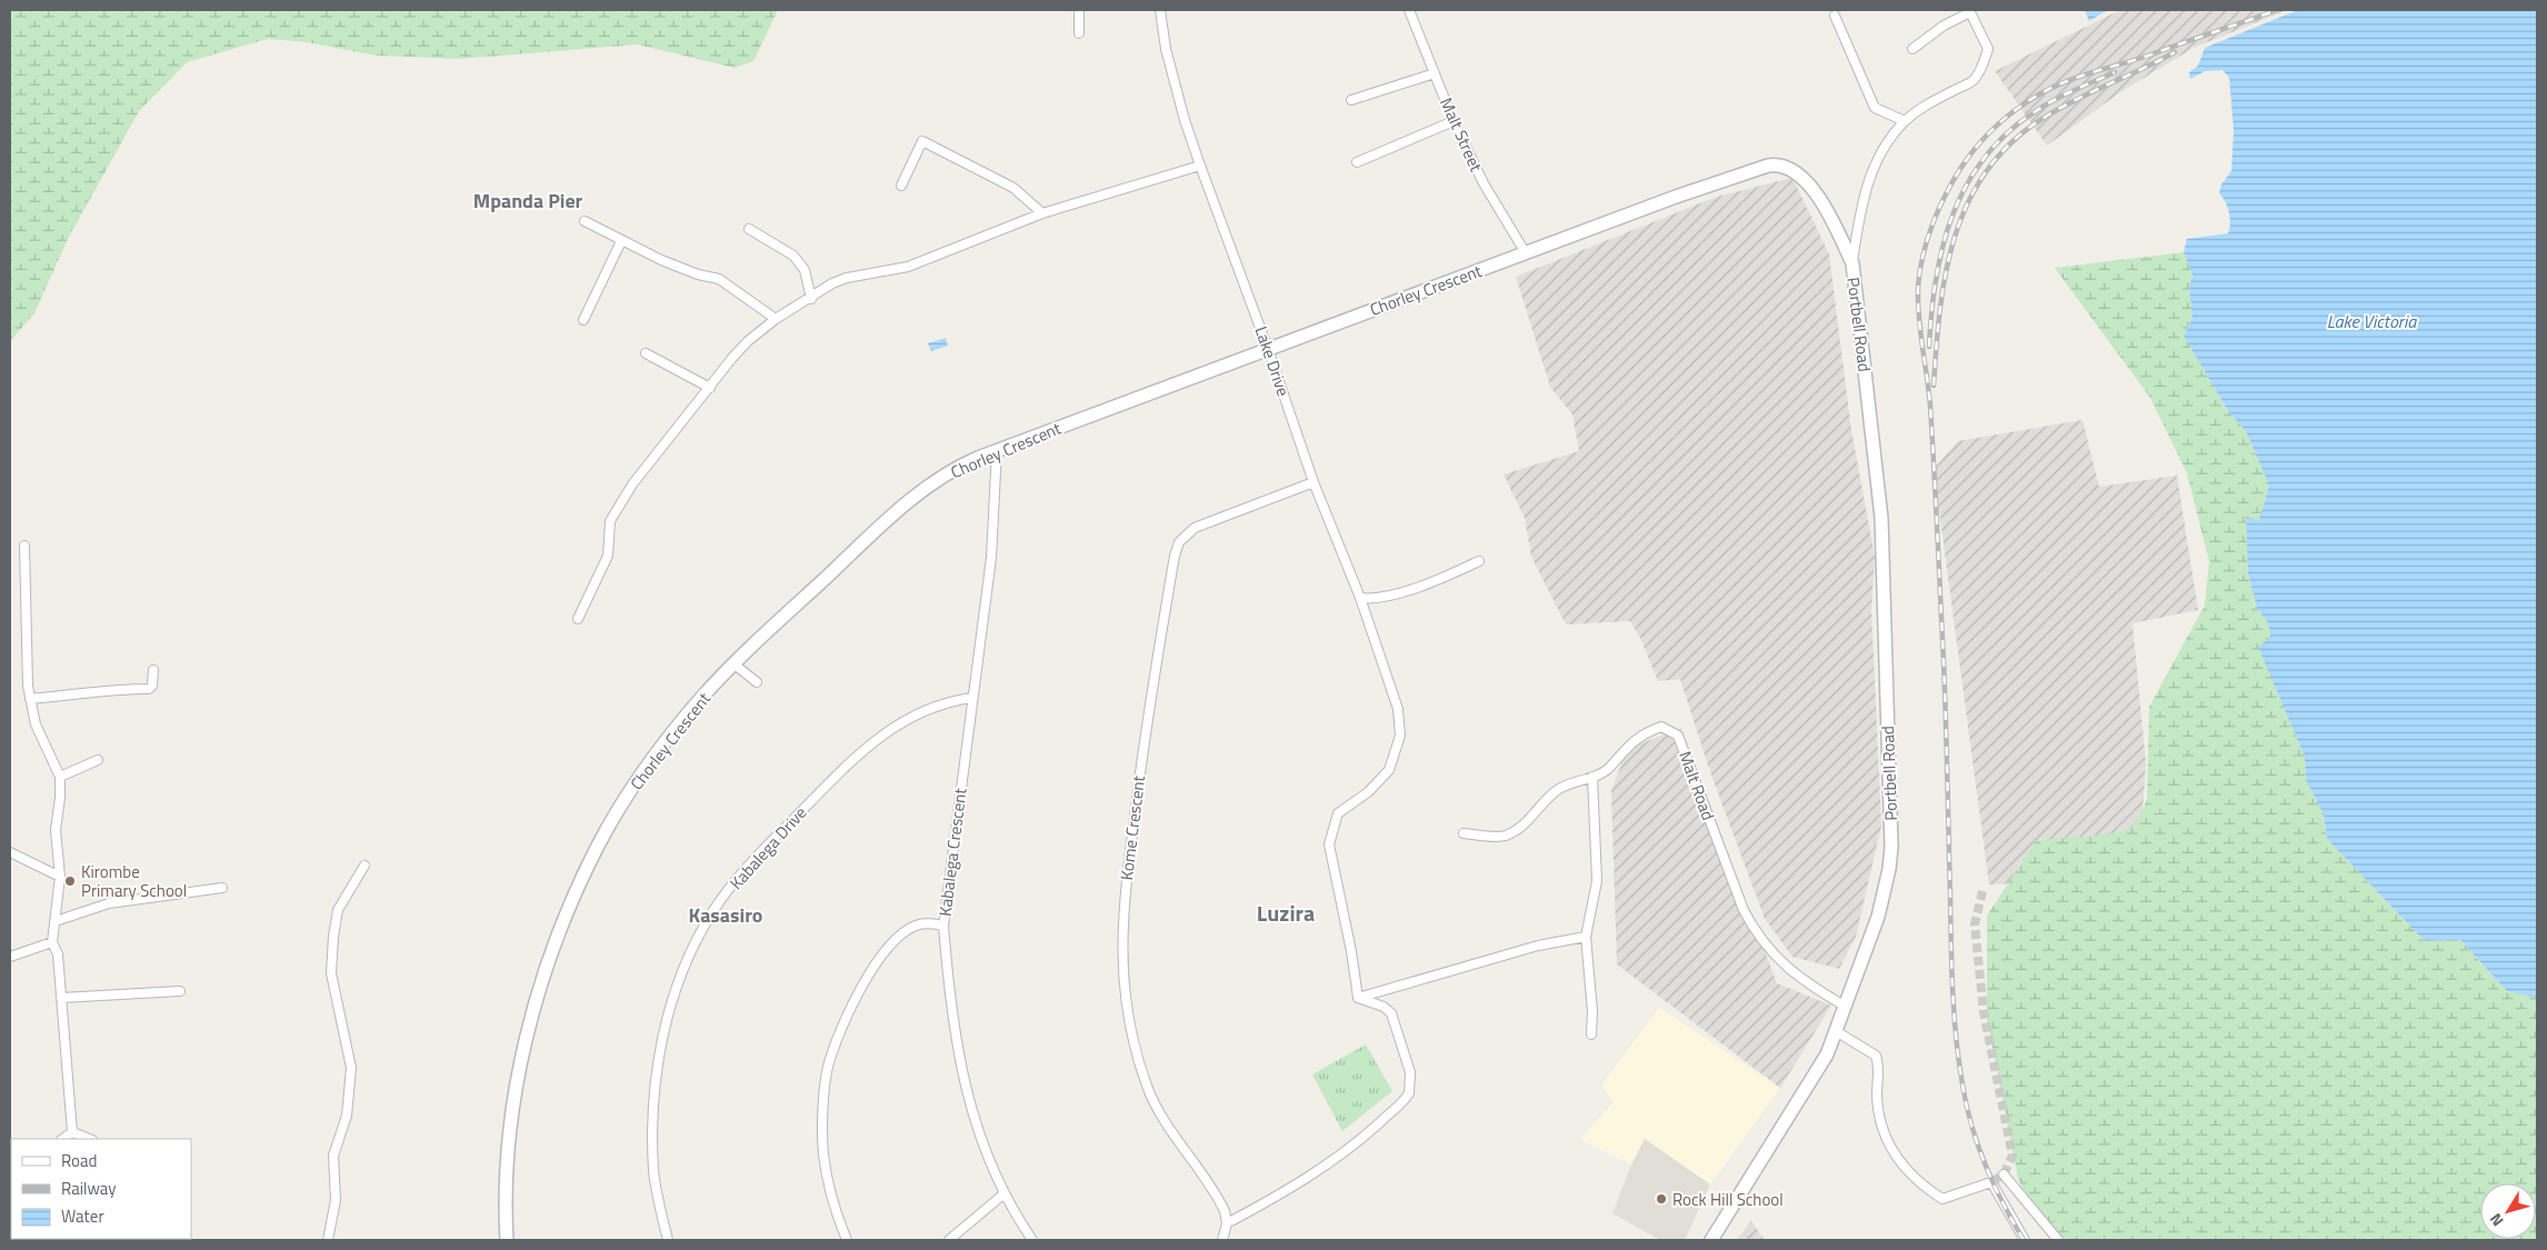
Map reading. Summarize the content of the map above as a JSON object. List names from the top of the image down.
{
  "streets": {
    "main road": ["Chorley Crescent", "Portbell Road"],
    "street": [
      "Malt Street",
      "Lake Drive",
      "Malt Road",
      "Kome Crescent",
      "Kabalega Drive",
      "Kabalega Crescent"
    ]
  },
  "crossings": [
    ["Malt Street", "Chorley Crescent"],
    ["Chorley Crescent", "Portbell Road"],
    ["Chorley Crescent", "Lake Drive"],
    ["Chorley Crescent", "Kabalega Crescent"],
    ["Portbell Road", "Malt Road"],
    ["Lake Drive", "Kome Crescent"],
    ["Kabalega Drive", "Kabalega Crescent"]
  ],
  "districts": ["Mpanda Pier", "Luzira", "Kasasiro"],
  "water": ["Lake Victoria"],
  "places": ["Kirombe Primary School", "Rock Hill School"],
  "legend": ["Road", "Railway", "Water"],
  "north": "bottom left"
}
